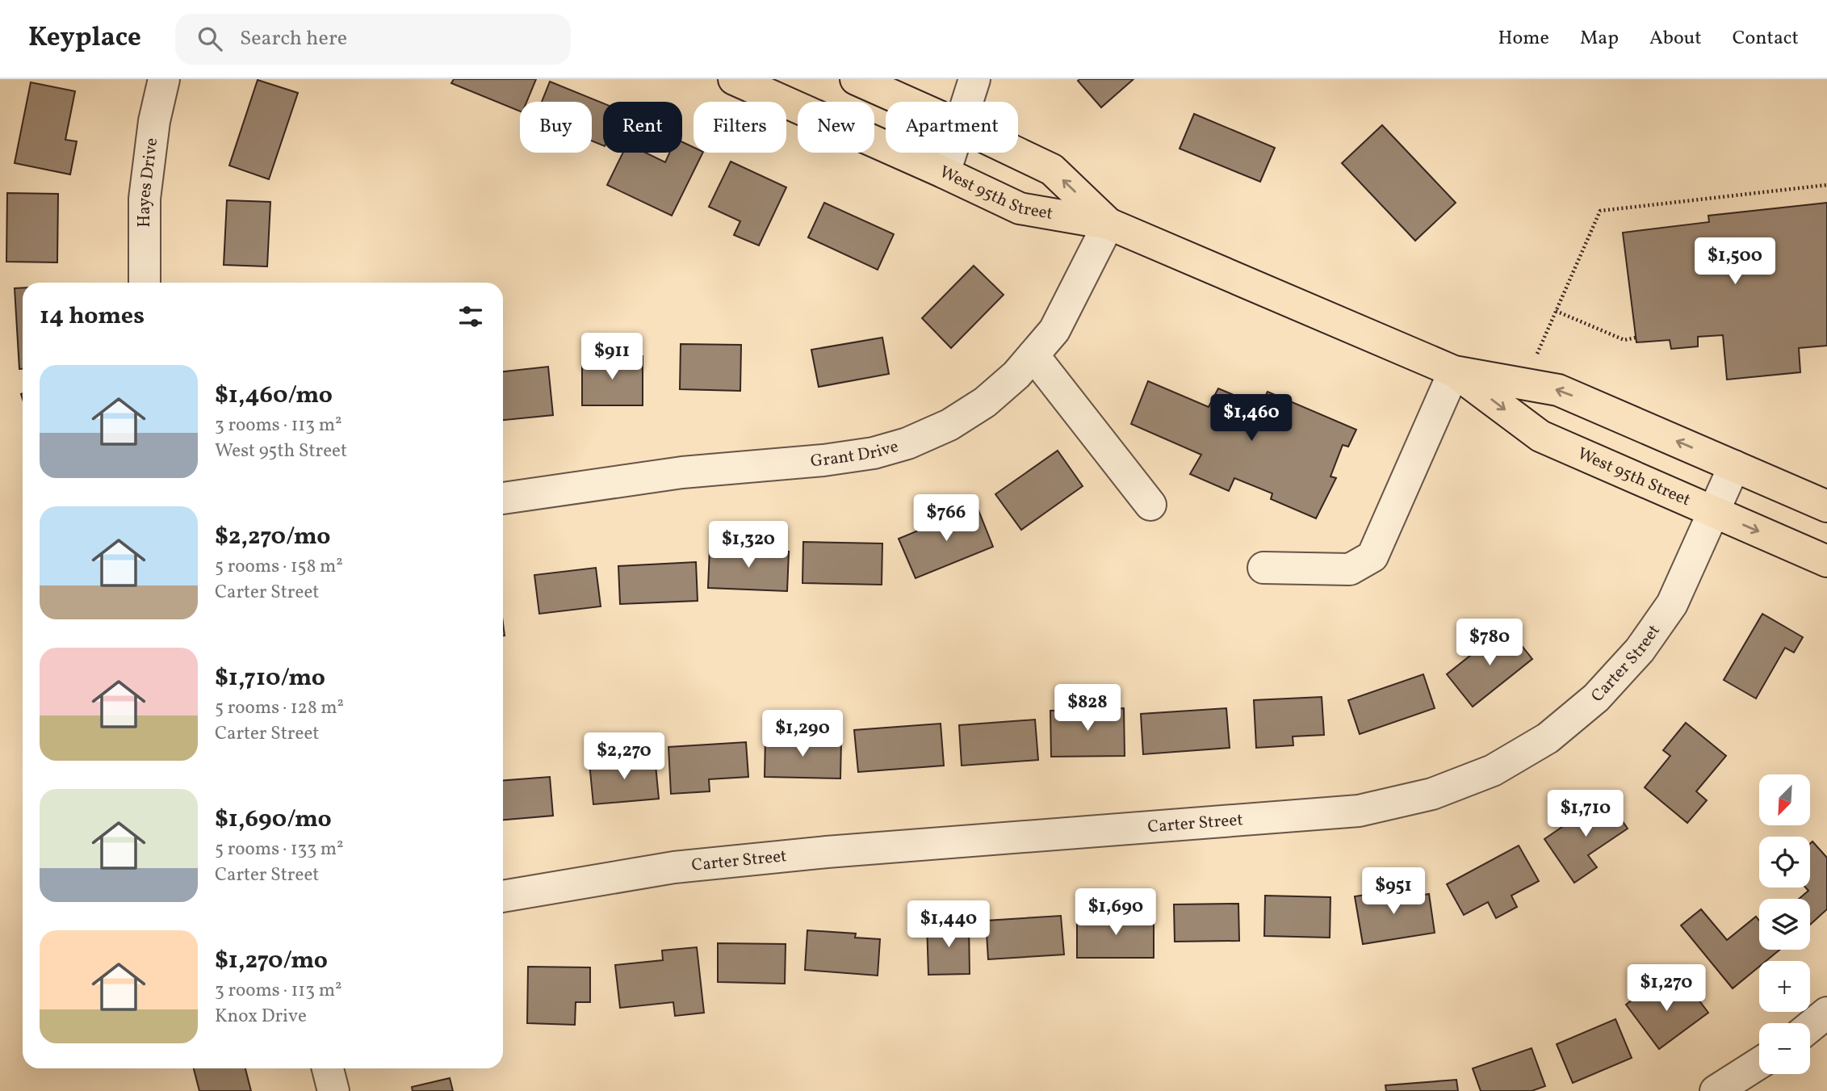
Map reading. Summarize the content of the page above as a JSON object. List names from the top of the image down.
{
  "streets": {
    "main road": ["West 95th Street"],
    "street": ["Hayes Drive", "Grant Drive", "Carter Street"]
  },
  "crossings": [
    ["West 95th Street", "Grant Drive"],
    ["West 95th Street", "Carter Street"]
  ],
  "north": "bottom left",
  "page": {
    "header": "Keyplace",
    "search": "Search here",
    "nav": [
      "Home",
      "Map",
      "About",
      "Contact"
    ],
    "chip": [
      "Buy",
      "Rent",
      "Filters",
      "New",
      "Apartment"
    ],
    "price": [
      "$1,500",
      "$911",
      "$1,460",
      "$766",
      "$1,320",
      "$780",
      "$828",
      "$1,290",
      "$2,270",
      "$1,710",
      "$951",
      "$1,690",
      "$1,440",
      "$1,270"
    ],
    "heading": "14 homes",
    "list": [
      {
        "name": "$1,460/mo",
        "note": "3 rooms · 113 m² · West 95th Street"
      },
      {
        "name": "$2,270/mo",
        "note": "5 rooms · 158 m² · Carter Street"
      },
      {
        "name": "$1,710/mo",
        "note": "5 rooms · 128 m² · Carter Street"
      },
      {
        "name": "$1,690/mo",
        "note": "5 rooms · 133 m² · Carter Street"
      },
      {
        "name": "$1,270/mo",
        "note": "3 rooms · 113 m² · Knox Drive"
      }
    ],
    "map_buttons": ["+", "−"]
  }
}
